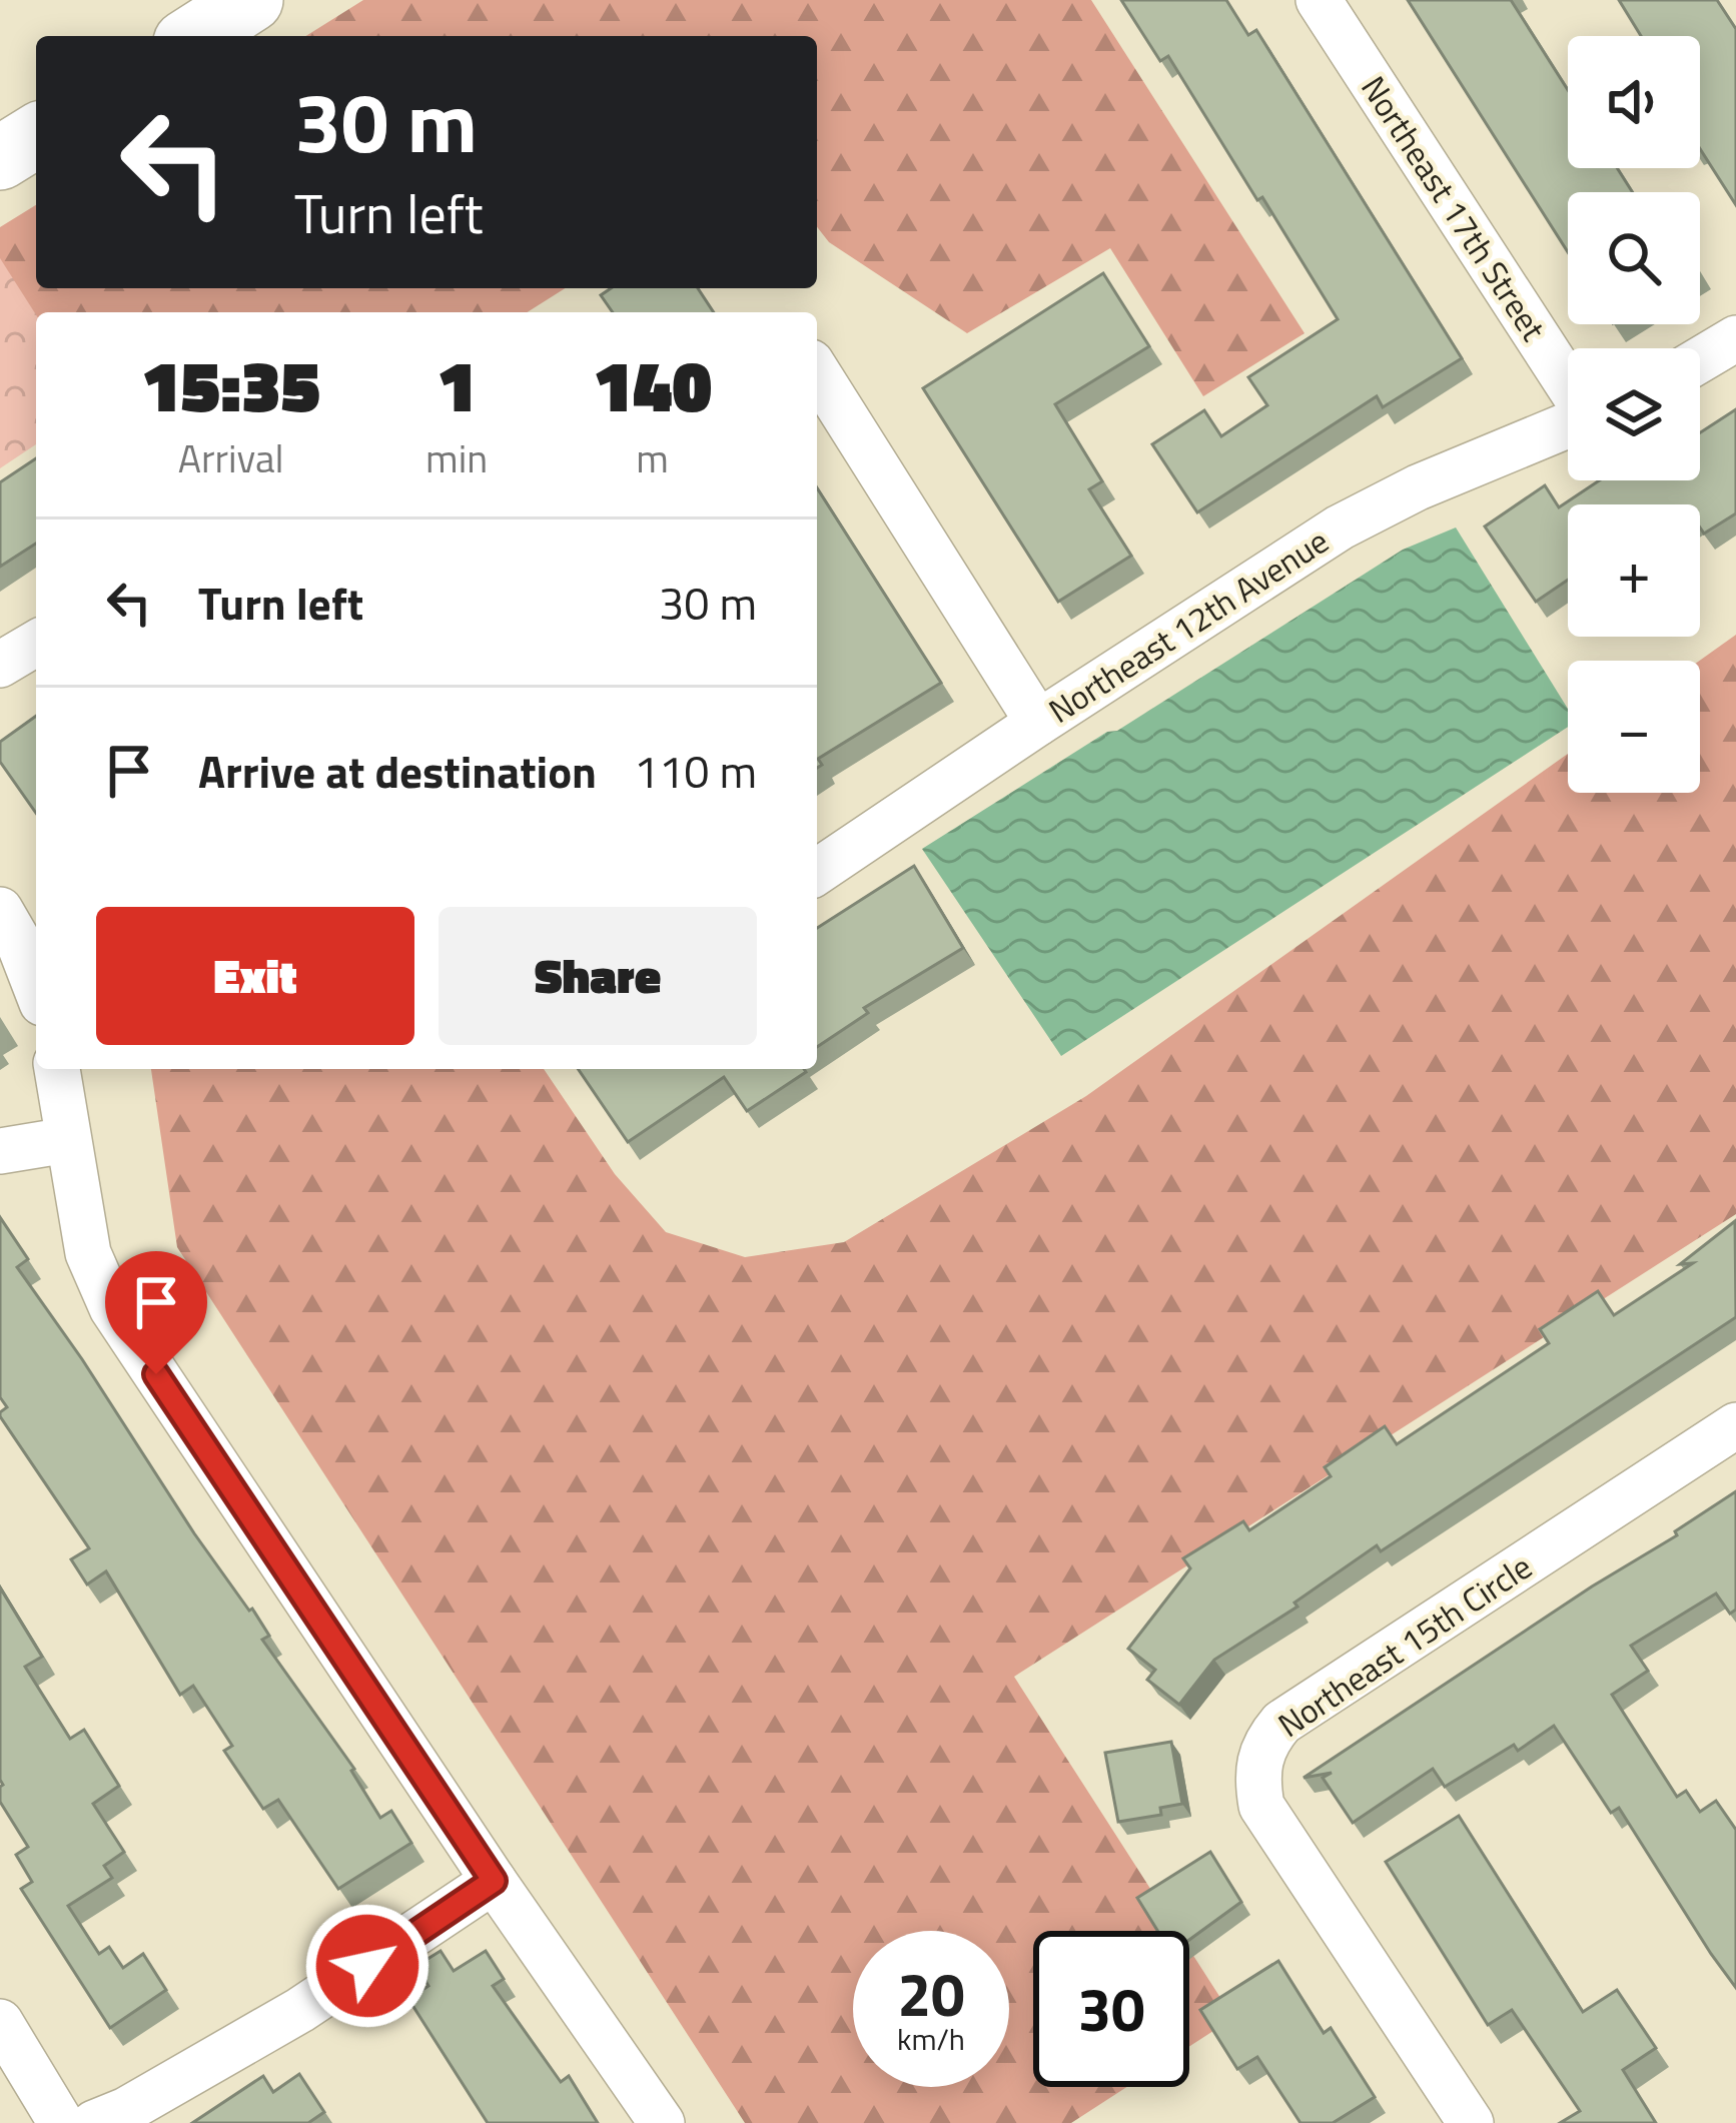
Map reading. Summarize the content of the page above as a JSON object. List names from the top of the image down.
{
  "streets": {
    "street": ["Northeast 17th Street", "Northeast 12th Avenue", "Northeast 15th Circle"]
  },
  "page": {
    "map_buttons": ["+", "−"],
    "turn": ["30 m", "Turn left"],
    "eta": [
      "15:35",
      "Arrival",
      "1",
      "min",
      "140",
      "m"
    ],
    "list": [
      {
        "name": "Turn left",
        "value": "30 m"
      },
      {
        "name": "Arrive at destination",
        "value": "110 m"
      }
    ],
    "buttons": ["Exit", "Share"],
    "speed": "20 km/h",
    "limit": "30"
  }
}
